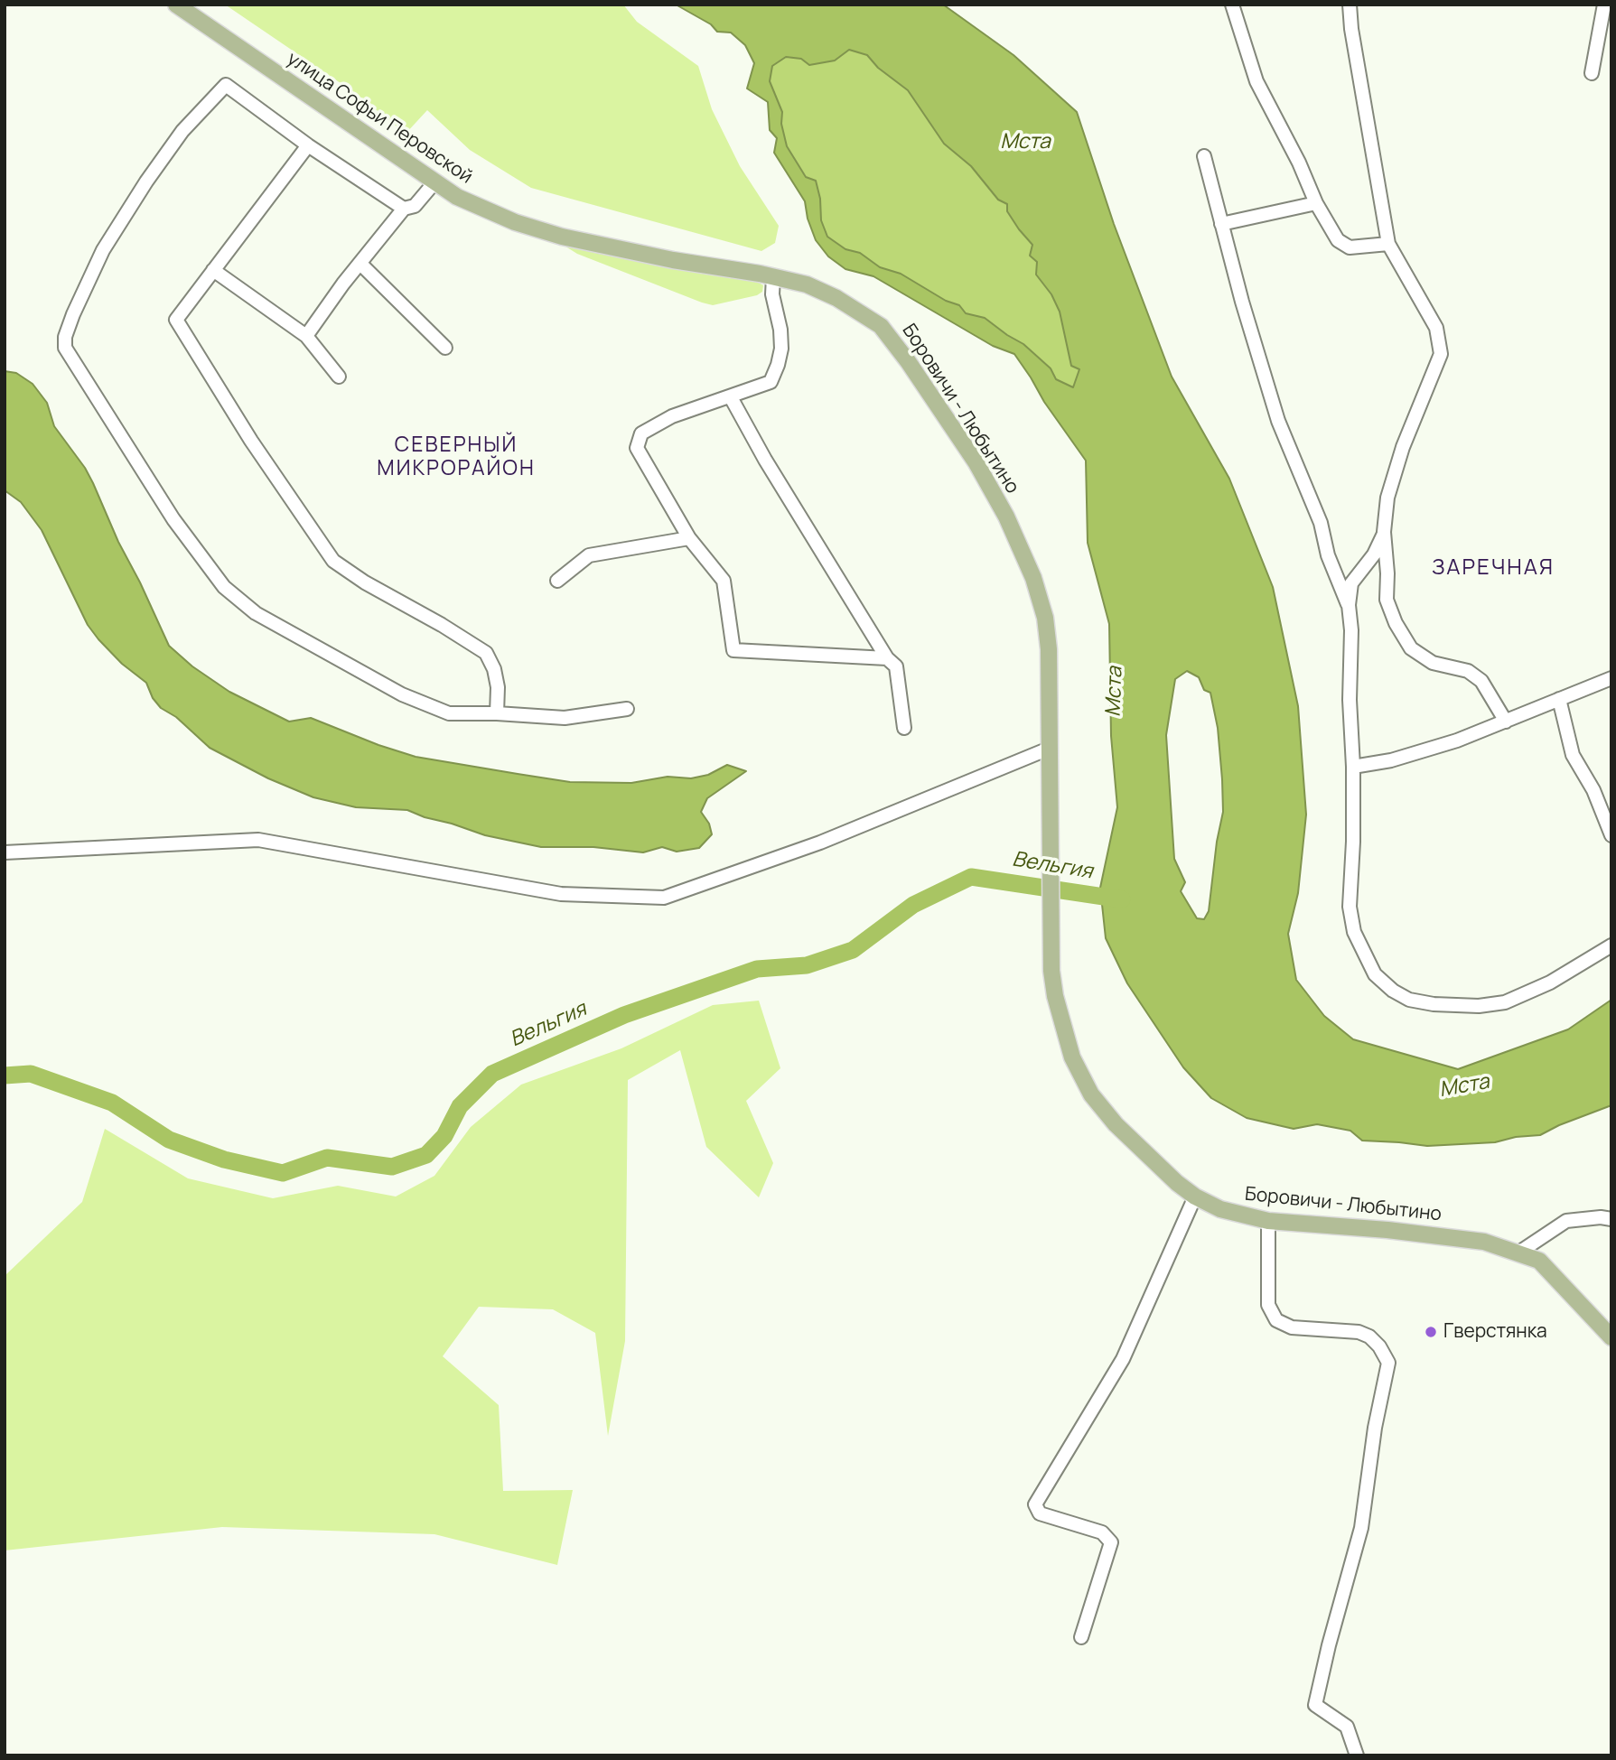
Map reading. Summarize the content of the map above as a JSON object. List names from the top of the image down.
{
  "streets": {
    "main road": ["улица Софьи Перовской", "Боровичи - Любытино"]
  },
  "crossings": [
    ["улица Софьи Перовской", "Боровичи - Любытино"]
  ],
  "districts": ["СЕВЕРНЫЙ МИКРОРАЙОН", "ЗАРЕЧНАЯ"],
  "water": ["Мста", "Вельгия"],
  "places": ["Гверстянка"]
}
